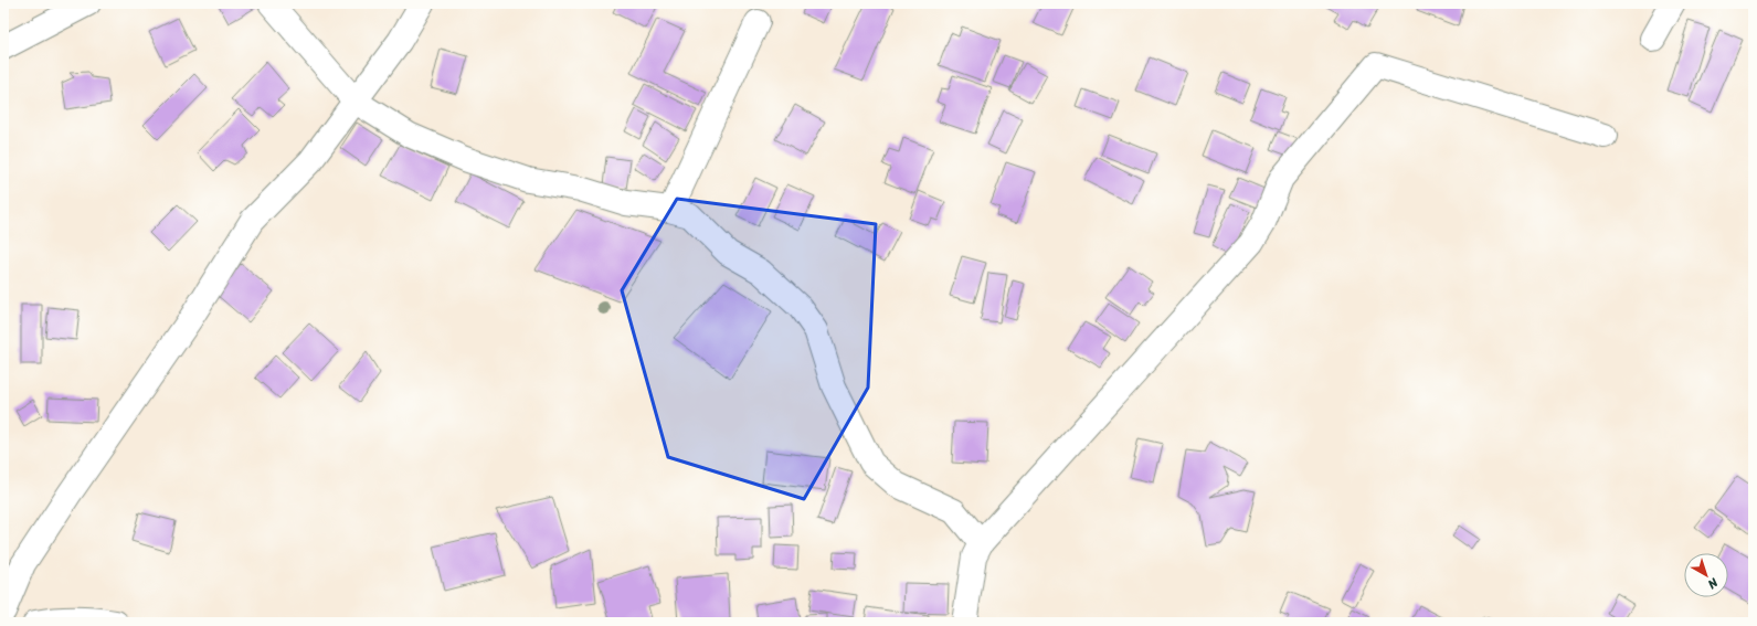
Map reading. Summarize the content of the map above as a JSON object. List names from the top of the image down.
{
  "north": "bottom right"
}
